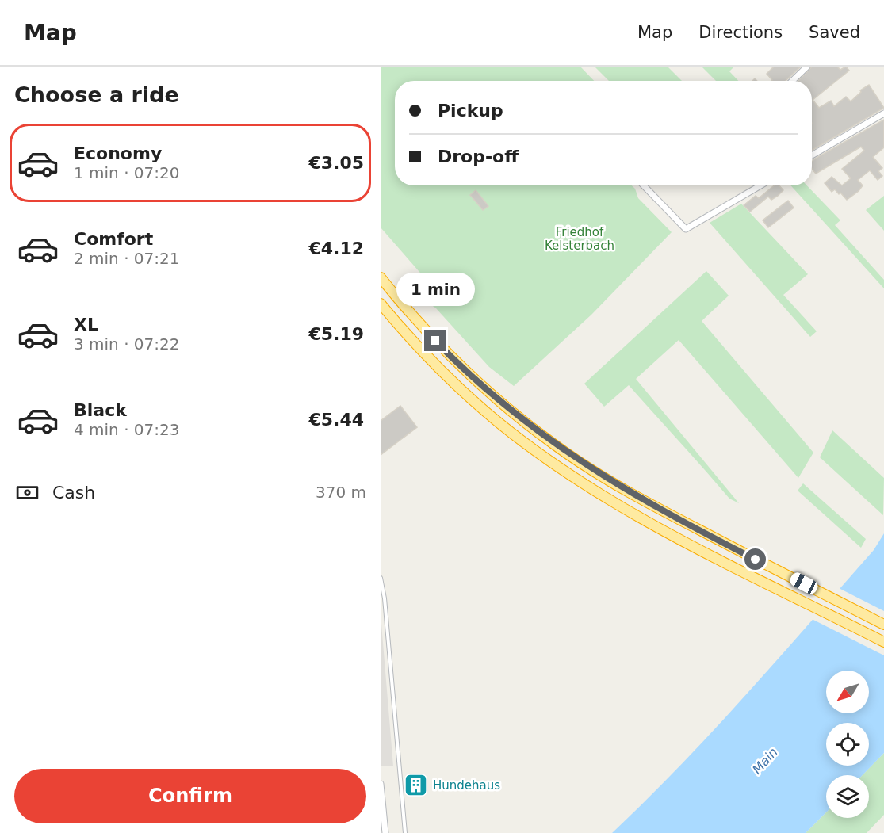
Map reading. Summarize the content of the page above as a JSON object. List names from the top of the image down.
{
  "water": ["Main"],
  "parks": ["Friedhof Kelsterbach"],
  "places": {
    "building": ["Hundehaus"]
  },
  "north": "bottom left",
  "page": {
    "header": "Map",
    "nav": ["Map", "Directions", "Saved"],
    "heading": "Choose a ride",
    "banner": ["Pickup", "Drop-off"],
    "list": [
      {
        "name": "Economy",
        "note": "1 min · 07:20",
        "value": "€3.05"
      },
      {
        "name": "Comfort",
        "note": "2 min · 07:21",
        "value": "€4.12"
      },
      {
        "name": "XL",
        "note": "3 min · 07:22",
        "value": "€5.19"
      },
      {
        "name": "Black",
        "note": "4 min · 07:23",
        "value": "€5.44"
      }
    ],
    "bubble": "1 min",
    "pay": ["Cash", "370 m"],
    "buttons": "Confirm"
  }
}
